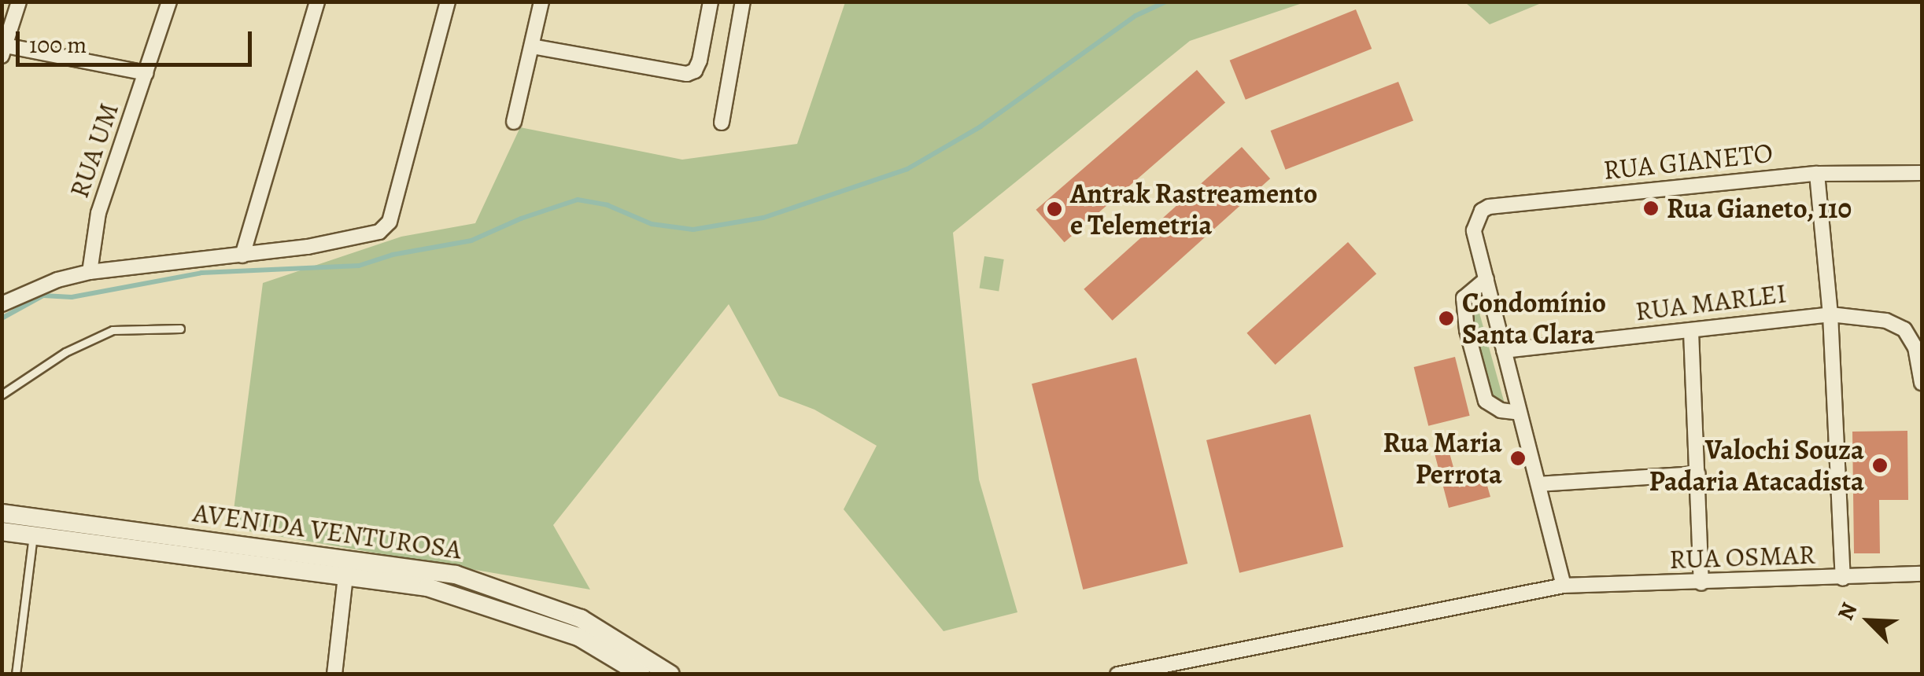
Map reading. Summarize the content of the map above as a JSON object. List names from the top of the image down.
{
  "streets": {
    "street": [
      "RUA UM",
      "RUA GIANETO",
      "RUA MARLEI",
      "AVENIDA VENTUROSA",
      "RUA OSMAR"
    ]
  },
  "places": [
    "Rua Gianeto, 110",
    "Antrak Rastreamento e Telemetria",
    "Condomínio Santa Clara",
    "Rua Maria Perrota",
    "Valochi Souza Padaria Atacadista"
  ],
  "scale_bar": "100 m",
  "north": "top left"
}
